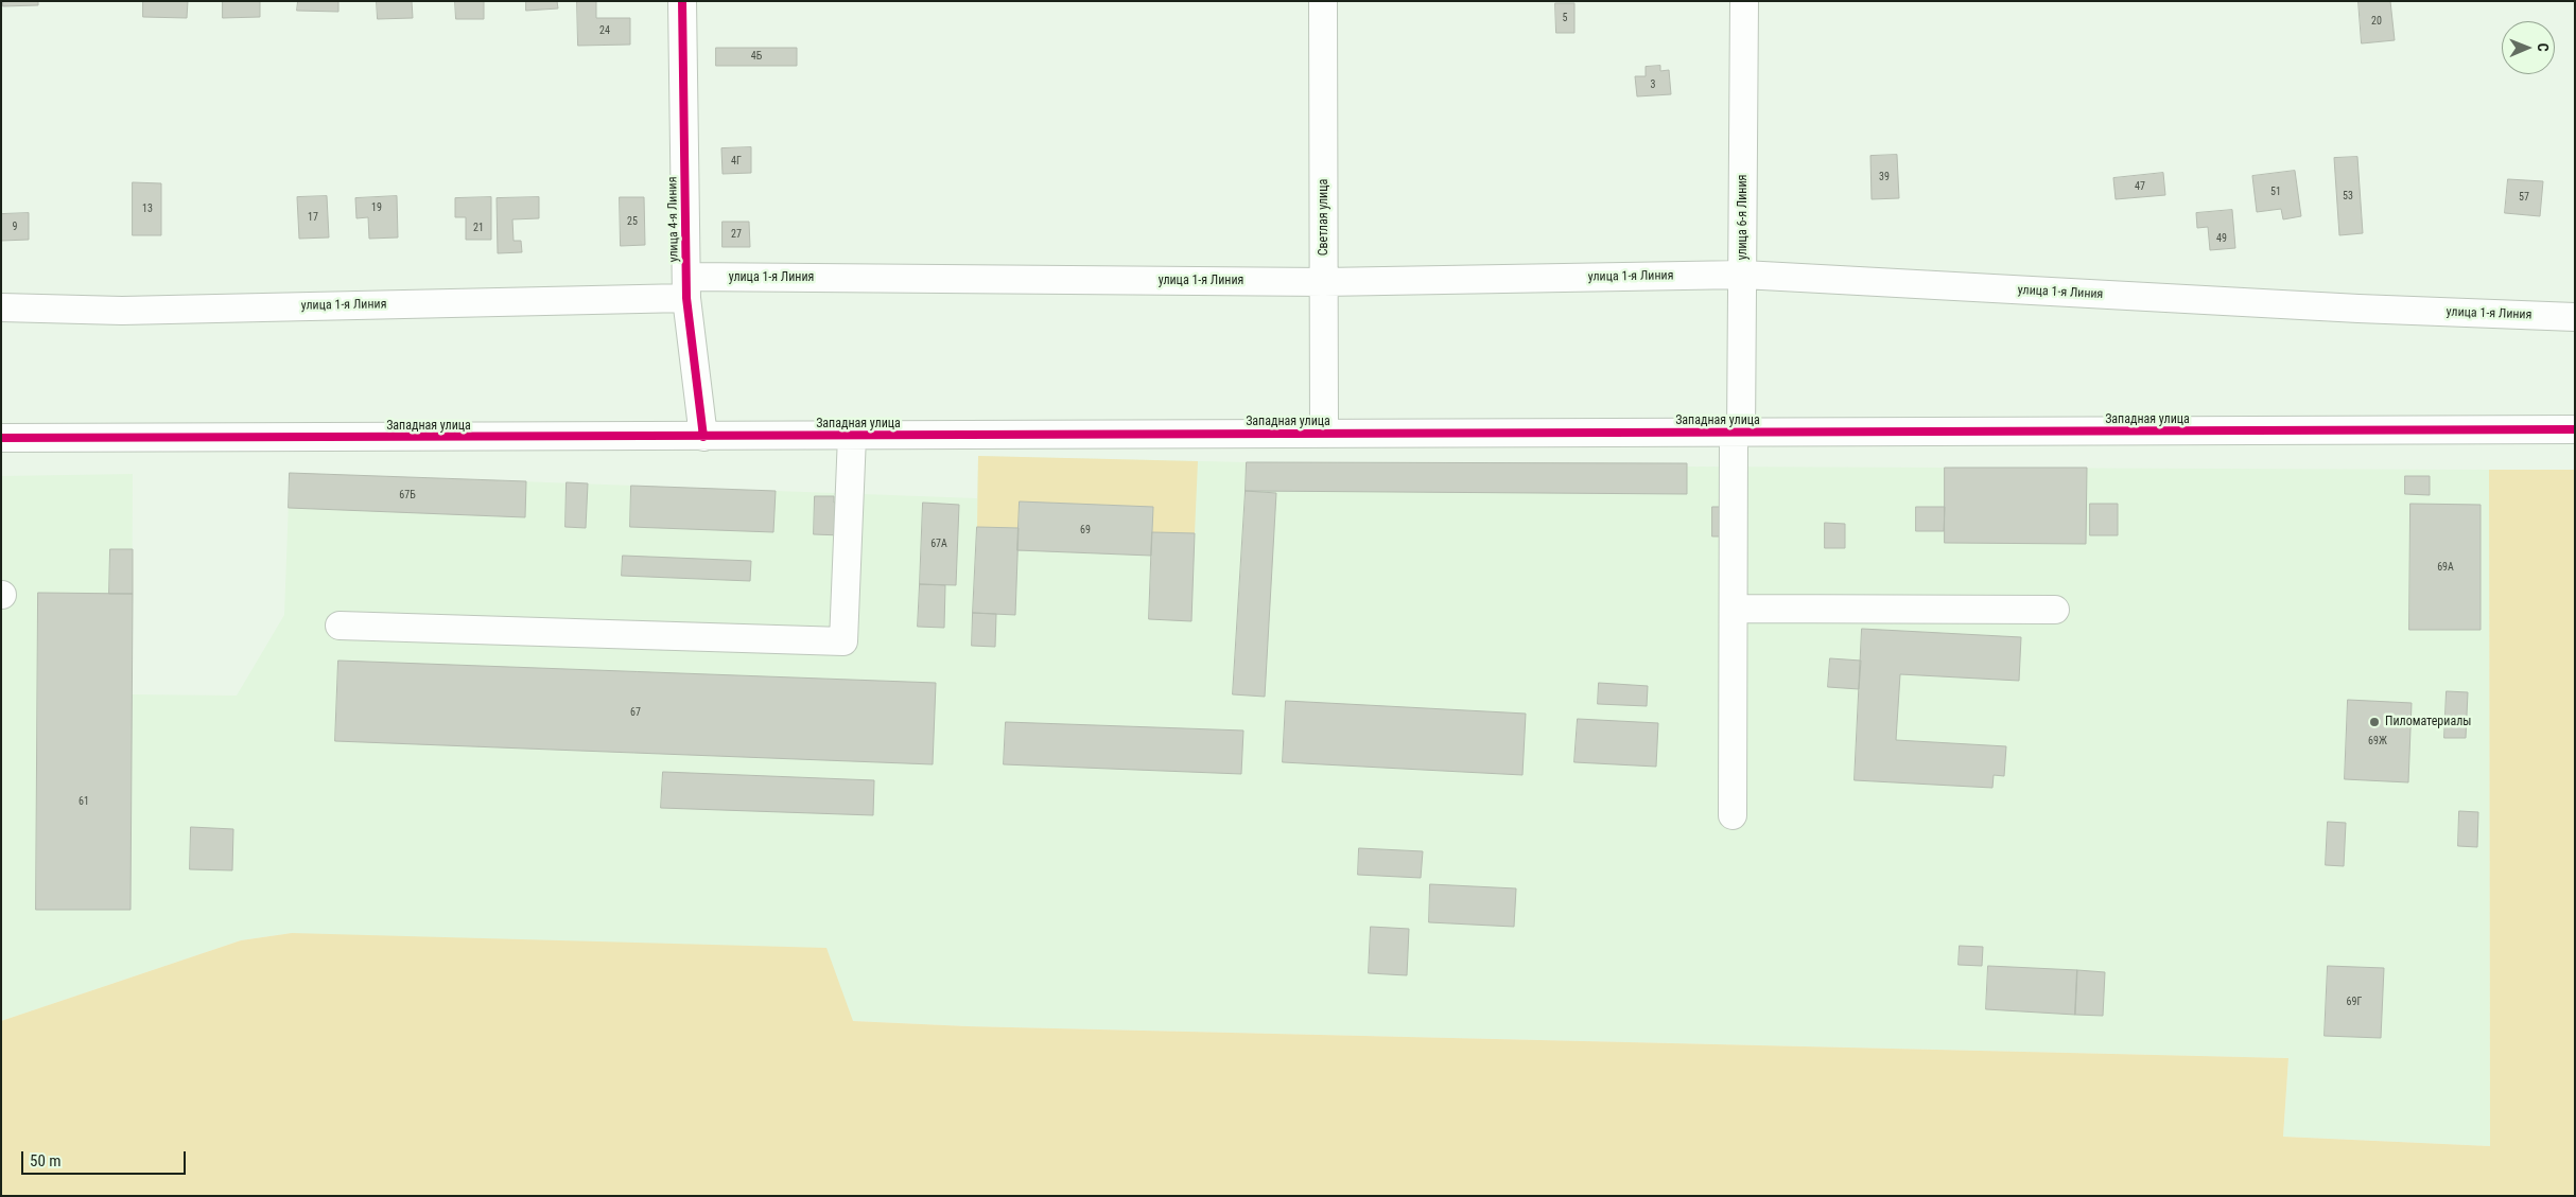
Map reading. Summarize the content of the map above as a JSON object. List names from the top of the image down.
{
  "streets": {
    "street": [
      "Светлая улица",
      "улица 6-я Линия",
      "улица 4-я Линия",
      "улица 1-я Линия",
      "Западная улица"
    ]
  },
  "crossings": [
    ["Светлая улица", "улица 1-я Линия"],
    ["Светлая улица", "Западная улица"],
    ["улица 6-я Линия", "улица 1-я Линия"],
    ["улица 6-я Линия", "Западная улица"],
    ["улица 4-я Линия", "улица 1-я Линия"],
    ["улица 4-я Линия", "Западная улица"]
  ],
  "places": ["Пиломатериалы"],
  "house_numbers": [
    "5",
    "20",
    "24",
    "4Б",
    "3",
    "4Г",
    "39",
    "47",
    "51",
    "53",
    "57",
    "19",
    "13",
    "17",
    "25",
    "9",
    "21",
    "27",
    "49",
    "67Б",
    "69",
    "67А",
    "69А",
    "67",
    "69Ж",
    "61",
    "69Г"
  ],
  "scale_bar": "50 m",
  "north": "right"
}
